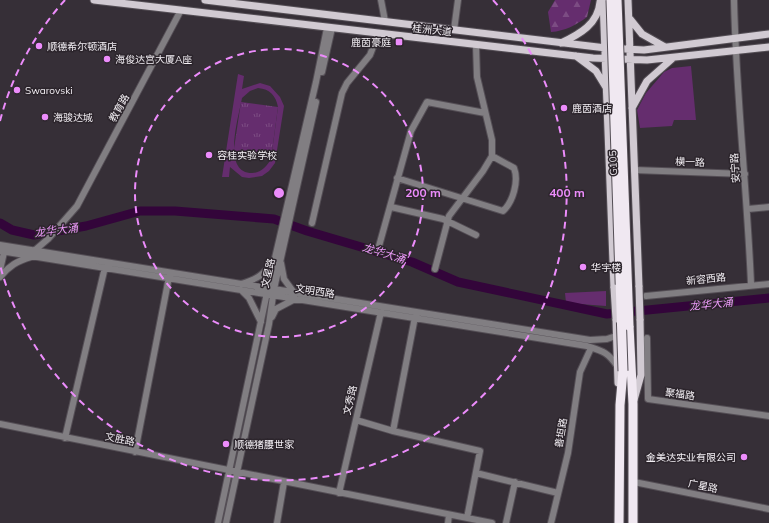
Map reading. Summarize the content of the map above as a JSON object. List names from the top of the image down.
{
  "streets": {
    "highway": ["G105"],
    "main road": ["桂洲大道"],
    "street": [
      "教育路",
      "横一路",
      "安宁路",
      "文星路",
      "新容西路",
      "文明西路",
      "聚福路",
      "文秀路",
      "善坦路",
      "文胜路",
      "广星路"
    ]
  },
  "crossings": [
    ["桂洲大道", "教育路"],
    ["桂洲大道", "安宁路"],
    ["教育路", "文明西路"],
    ["横一路", "安宁路"],
    ["G105", "文明西路"],
    ["G105", "广星路"],
    ["安宁路", "新容西路"],
    ["文星路", "文明西路"],
    ["文星路", "文胜路"],
    ["文明西路", "文秀路"],
    ["文明西路", "善坦路"],
    ["文秀路", "文胜路"]
  ],
  "water": ["龙华大涌"],
  "places": {
    "transit": ["鹿茵豪庭"],
    "other": [
      "顺德希尔顿酒店",
      "海俊达宫大厦A座",
      "Swarovski",
      "鹿茵酒店",
      "海骏达城",
      "容桂实验学校",
      "华宇楼",
      "顺德猪腰世家",
      "金美达实业有限公司"
    ]
  },
  "rings": ["200 m", "400 m"]
}
